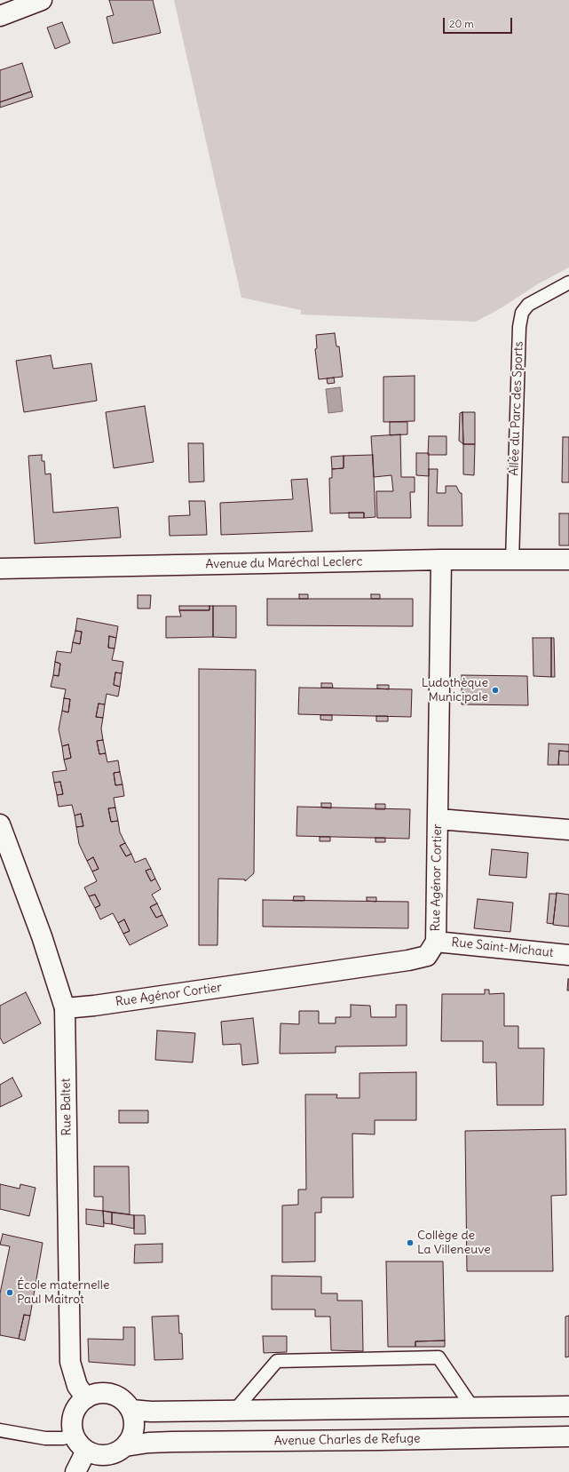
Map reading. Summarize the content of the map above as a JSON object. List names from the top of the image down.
{
  "streets": {
    "street": [
      "Avenue du Maréchal Leclerc",
      "Rue Agénor Cortier",
      "Rue Saint-Michaut",
      "Rue Baltet",
      "Avenue Charles de Refuge"
    ],
    "lane": ["Allée du Parc des Sports"]
  },
  "crossings": [
    ["Allée du Parc des Sports", "Avenue du Maréchal Leclerc"],
    ["Avenue du Maréchal Leclerc", "Rue Agénor Cortier"],
    ["Rue Agénor Cortier", "Rue Saint-Michaut"],
    ["Rue Agénor Cortier", "Rue Baltet"],
    ["Rue Baltet", "Avenue Charles de Refuge"]
  ],
  "places": ["Ludothèque Municipale", "Collège de La Villeneuve", "École maternelle Paul Maitrot"],
  "scale_bar": "20 m"
}
